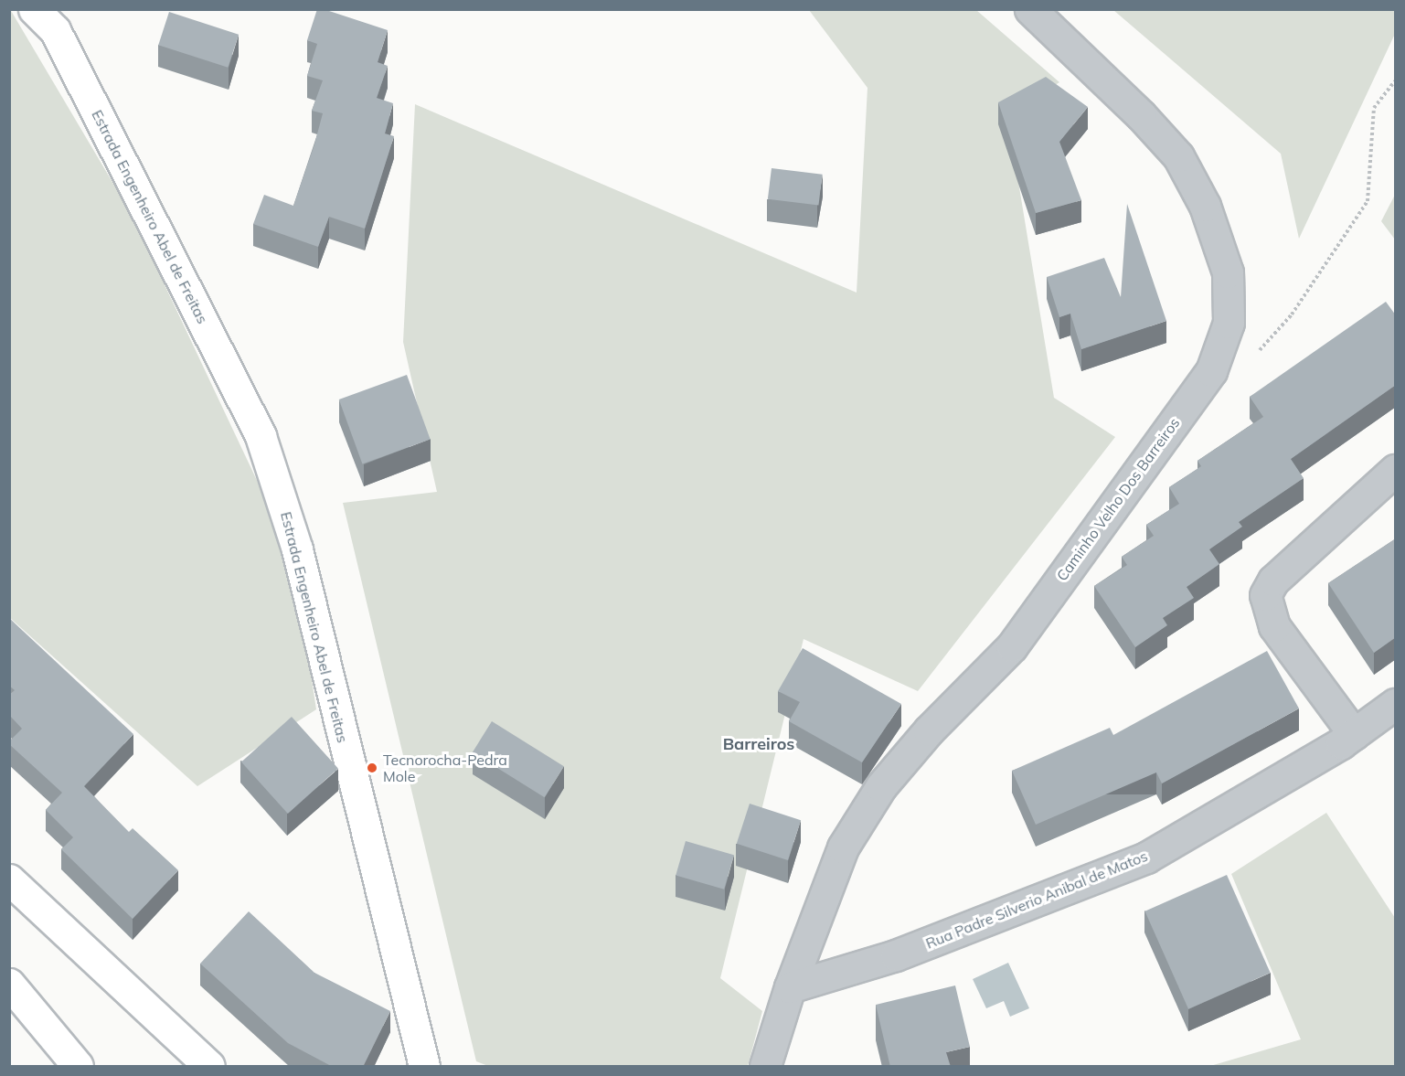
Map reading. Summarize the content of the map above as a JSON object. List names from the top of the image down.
{
  "streets": {
    "main road": ["Estrada Engenheiro Abel de Freitas"],
    "street": ["Caminho Velho Dos Barreiros", "Rua Padre Silverio Anibal de Matos"]
  },
  "crossings": [
    ["Caminho Velho Dos Barreiros", "Rua Padre Silverio Anibal de Matos"]
  ],
  "districts": ["Barreiros"],
  "places": ["Tecnorocha-Pedra Mole"]
}
